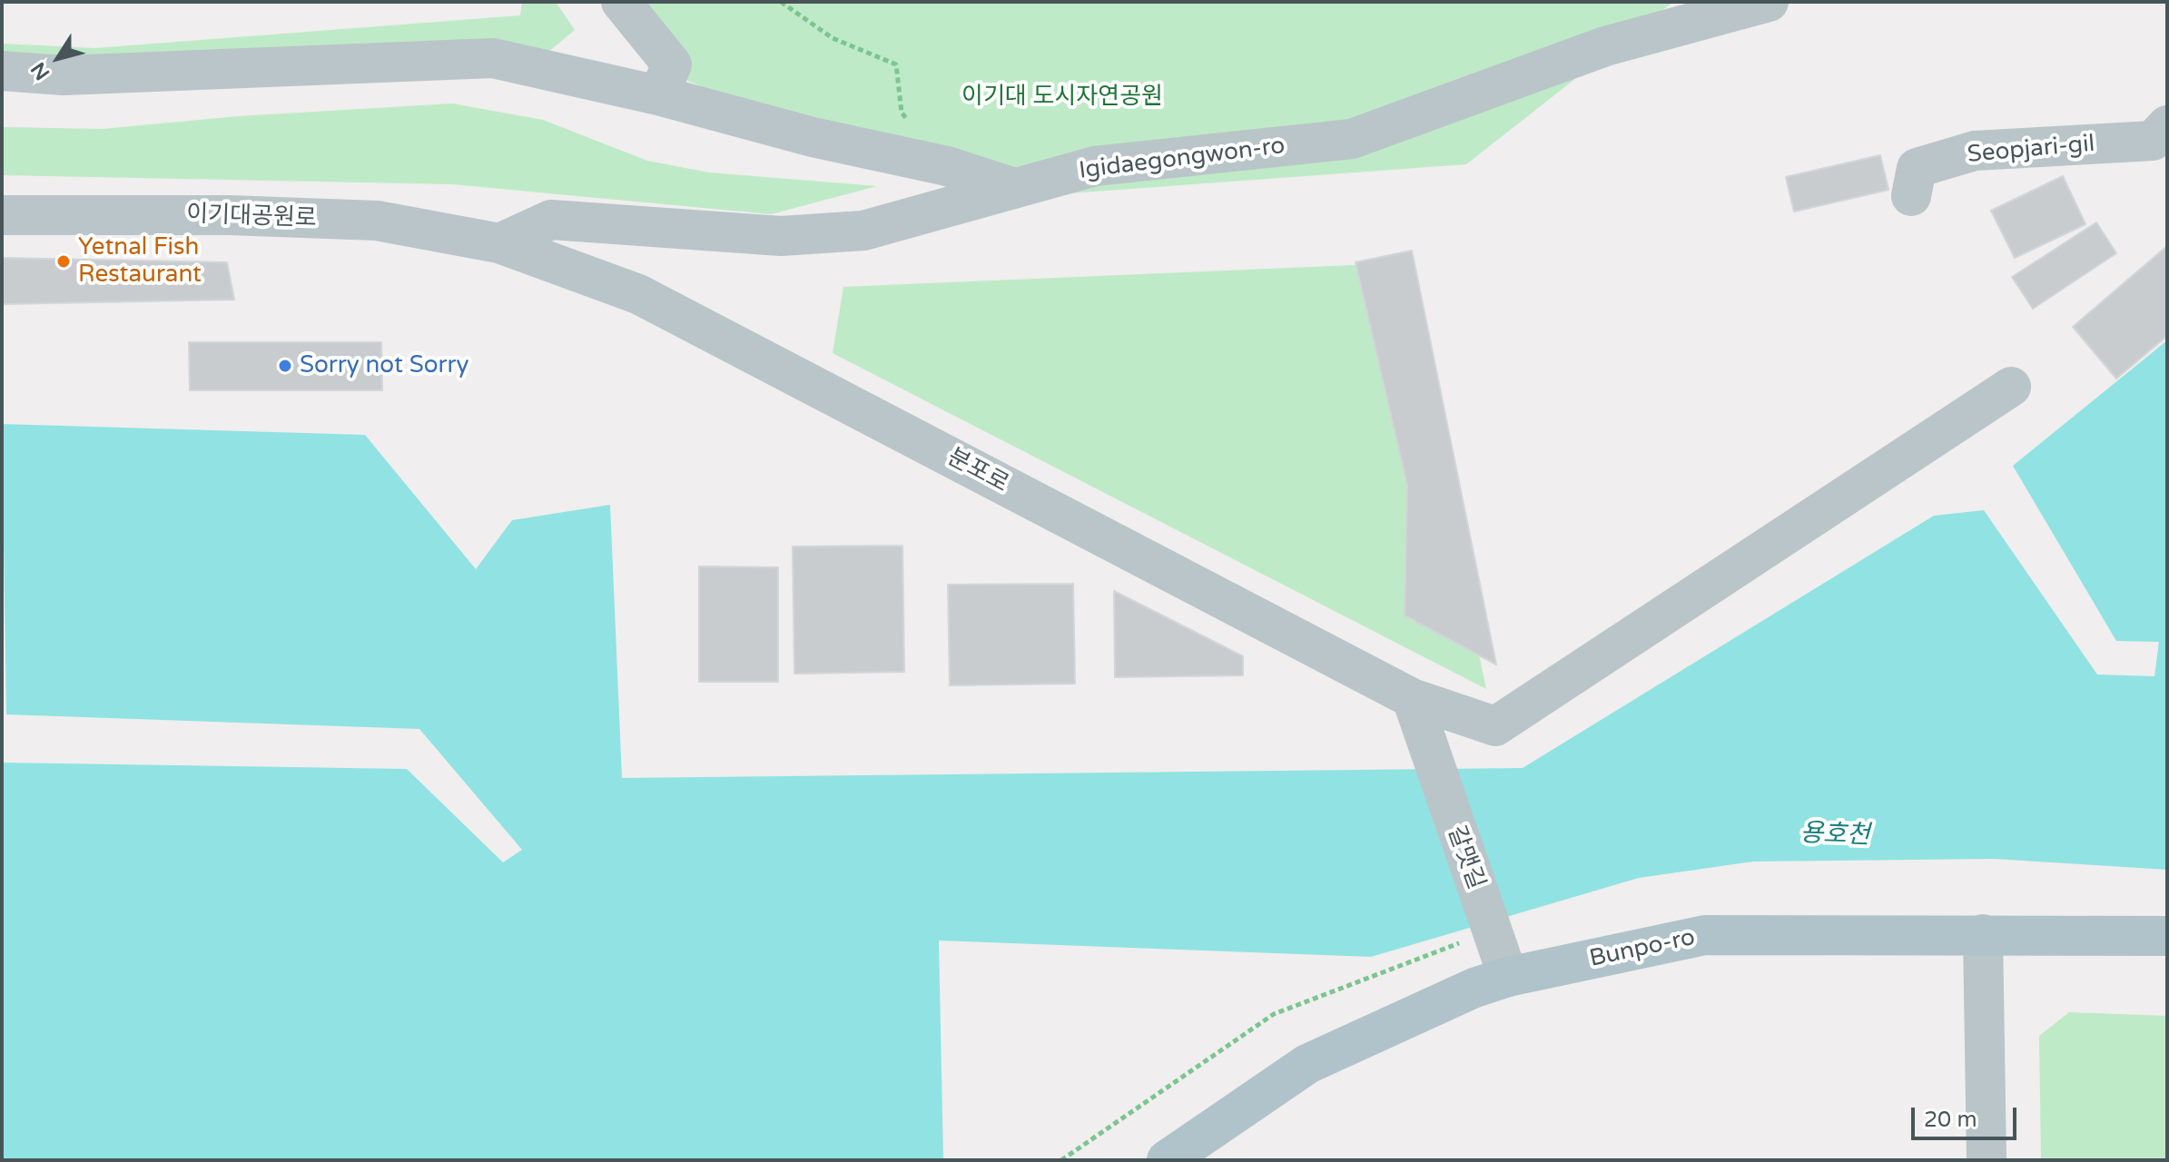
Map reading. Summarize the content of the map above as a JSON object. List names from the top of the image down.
{
  "streets": {
    "main road": ["Bunpo-ro"],
    "street": [
      "Seopjari-gil",
      "Igidaegongwon-ro",
      "이기대공원로",
      "분포로",
      "갈맷길"
    ]
  },
  "crossings": [
    ["Igidaegongwon-ro", "이기대공원로"],
    ["Igidaegongwon-ro", "분포로"],
    ["이기대공원로", "분포로"],
    ["분포로", "갈맷길"],
    ["갈맷길", "Bunpo-ro"]
  ],
  "water": ["용호천"],
  "parks": ["이기대 도시자연공원"],
  "places": ["Yetnal Fish Restaurant", "Sorry not Sorry"],
  "scale_bar": "20 m",
  "north": "bottom left"
}
